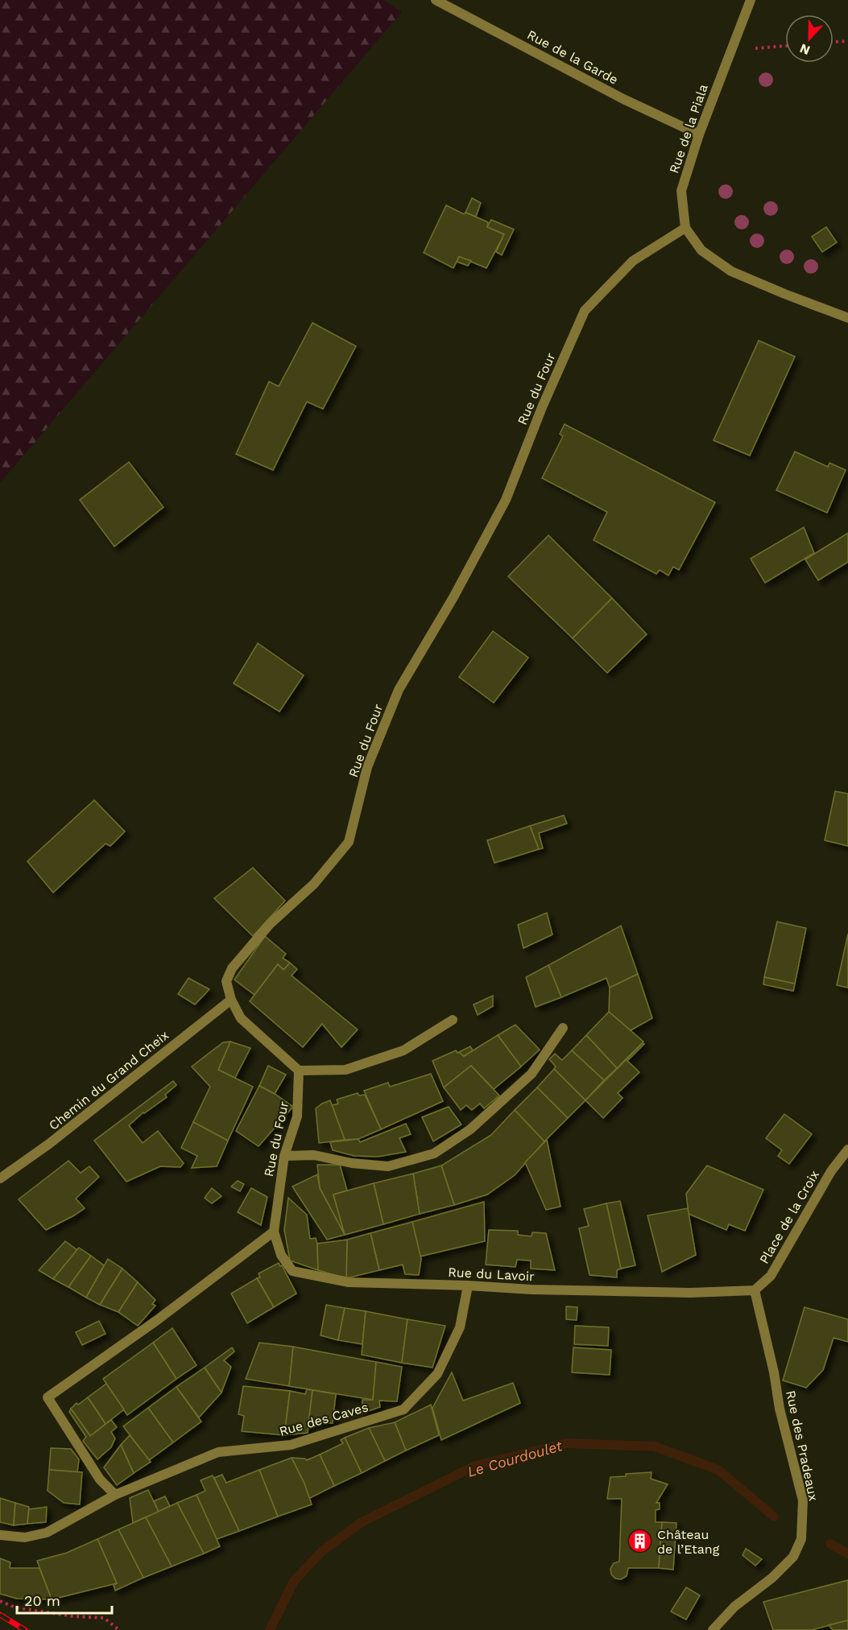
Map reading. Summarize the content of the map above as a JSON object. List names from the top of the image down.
{
  "streets": {
    "street": [
      "Rue de la Garde",
      "Rue de la Piala",
      "Rue du Four",
      "Chemin du Grand Cheix",
      "Place de la Croix",
      "Rue du Lavoir",
      "Rue des Caves",
      "Rue des Pradeaux"
    ]
  },
  "crossings": [
    ["Rue de la Garde", "Rue de la Piala"],
    ["Rue de la Piala", "Rue du Four"],
    ["Rue du Four", "Chemin du Grand Cheix"],
    ["Rue du Four", "Rue du Lavoir"],
    ["Place de la Croix", "Rue du Lavoir"],
    ["Place de la Croix", "Rue des Pradeaux"],
    ["Rue du Lavoir", "Rue des Caves"],
    ["Rue du Lavoir", "Rue des Pradeaux"]
  ],
  "water": ["Le Courdoulet"],
  "places": {
    "building": ["Château de l’Etang"]
  },
  "scale_bar": "20 m",
  "north": "bottom"
}
